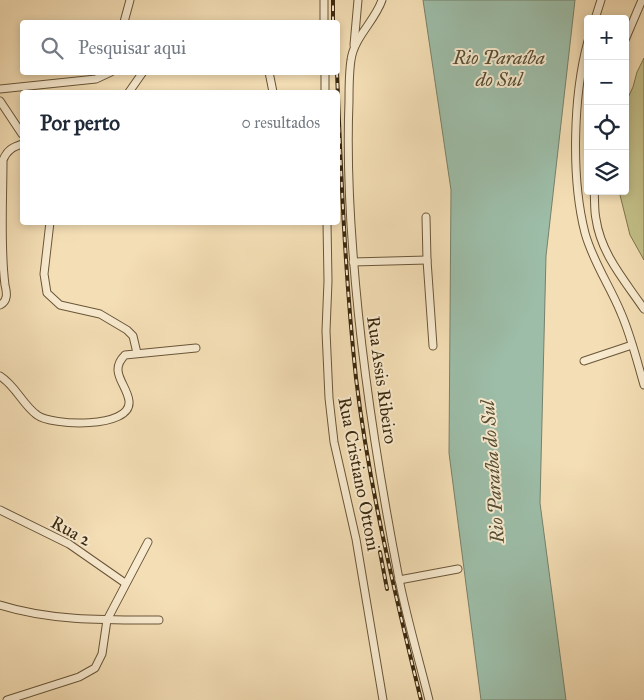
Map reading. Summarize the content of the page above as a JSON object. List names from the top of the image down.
{
  "streets": {
    "street": ["Rua Assis Ribeiro", "Rua Cristiano Ottoni", "Rua 2"]
  },
  "water": ["Rio Paraíba do Sul"],
  "page": {
    "map_buttons": ["+", "−"],
    "search": "Pesquisar aqui",
    "heading": ["Por perto", "0 resultados"]
  }
}
